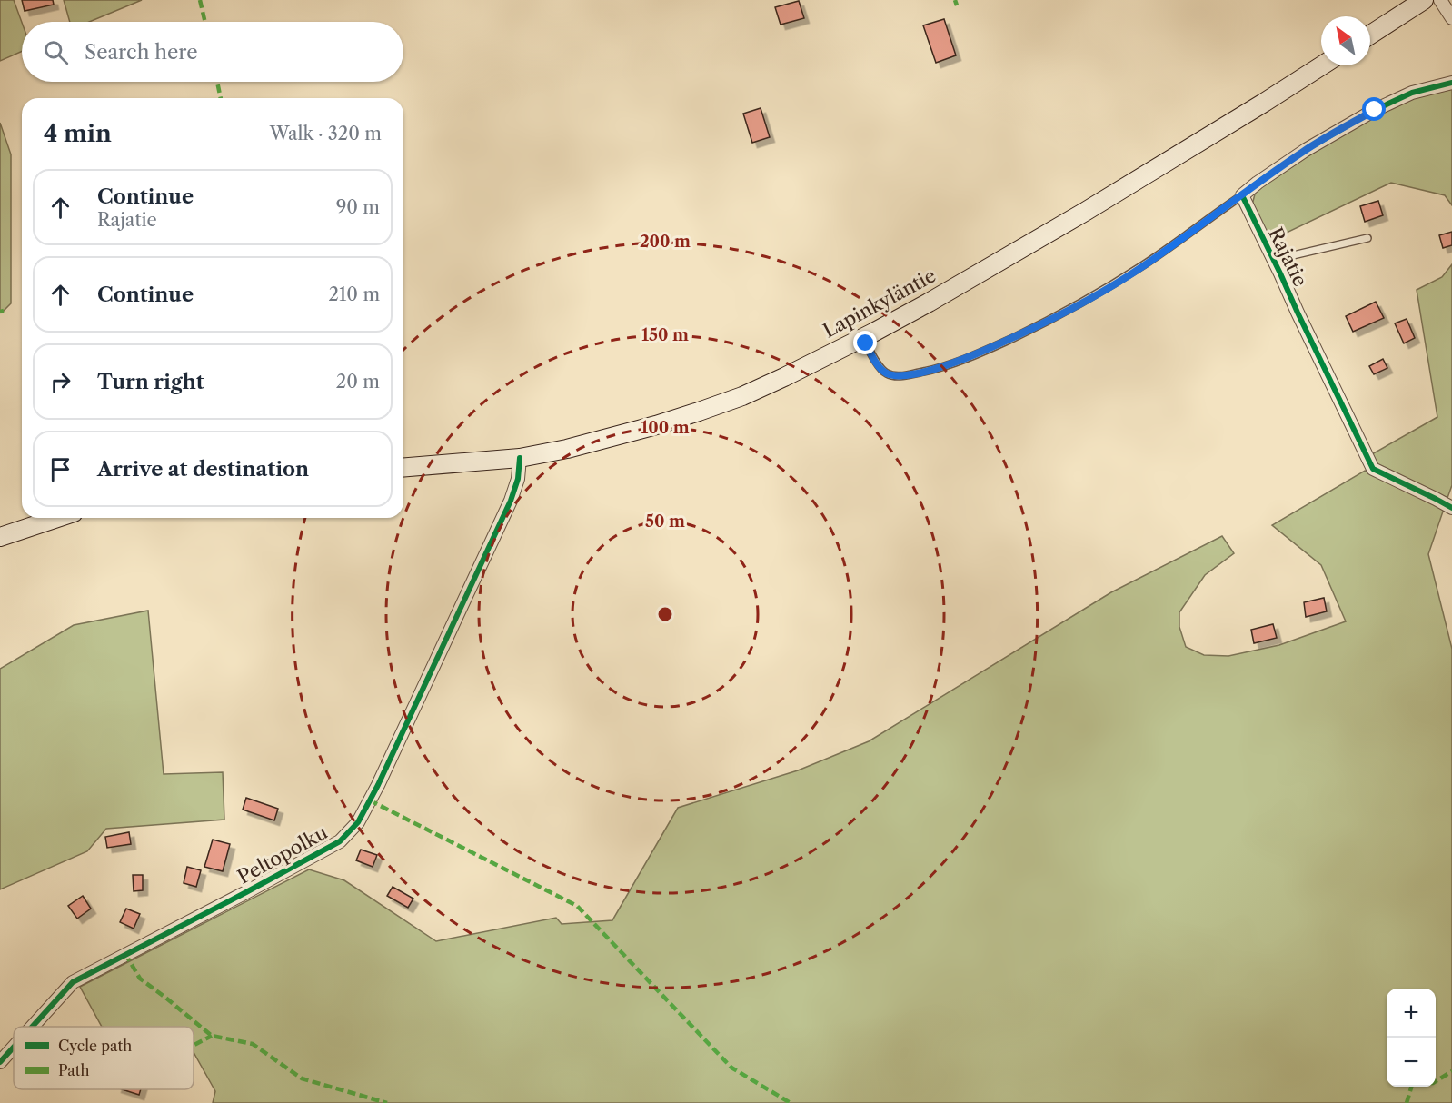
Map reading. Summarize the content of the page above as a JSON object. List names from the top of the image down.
{
  "streets": {
    "main road": ["Lapinkyläntie"],
    "street": ["Rajatie", "Peltopolku"]
  },
  "crossings": [
    ["Lapinkyläntie", "Peltopolku"]
  ],
  "legend": ["Cycle path", "Path"],
  "north": "top left",
  "page": {
    "search": "Search here",
    "heading": ["4 min", "Walk · 320 m"],
    "list": [
      ["Continue", "Rajatie", "90 m"],
      ["Continue", "210 m"],
      ["Turn right", "20 m"],
      "Arrive at destination"
    ],
    "map_buttons": ["+", "−"]
  },
  "rings": [
    "200 m",
    "150 m",
    "100 m",
    "50 m"
  ]
}
